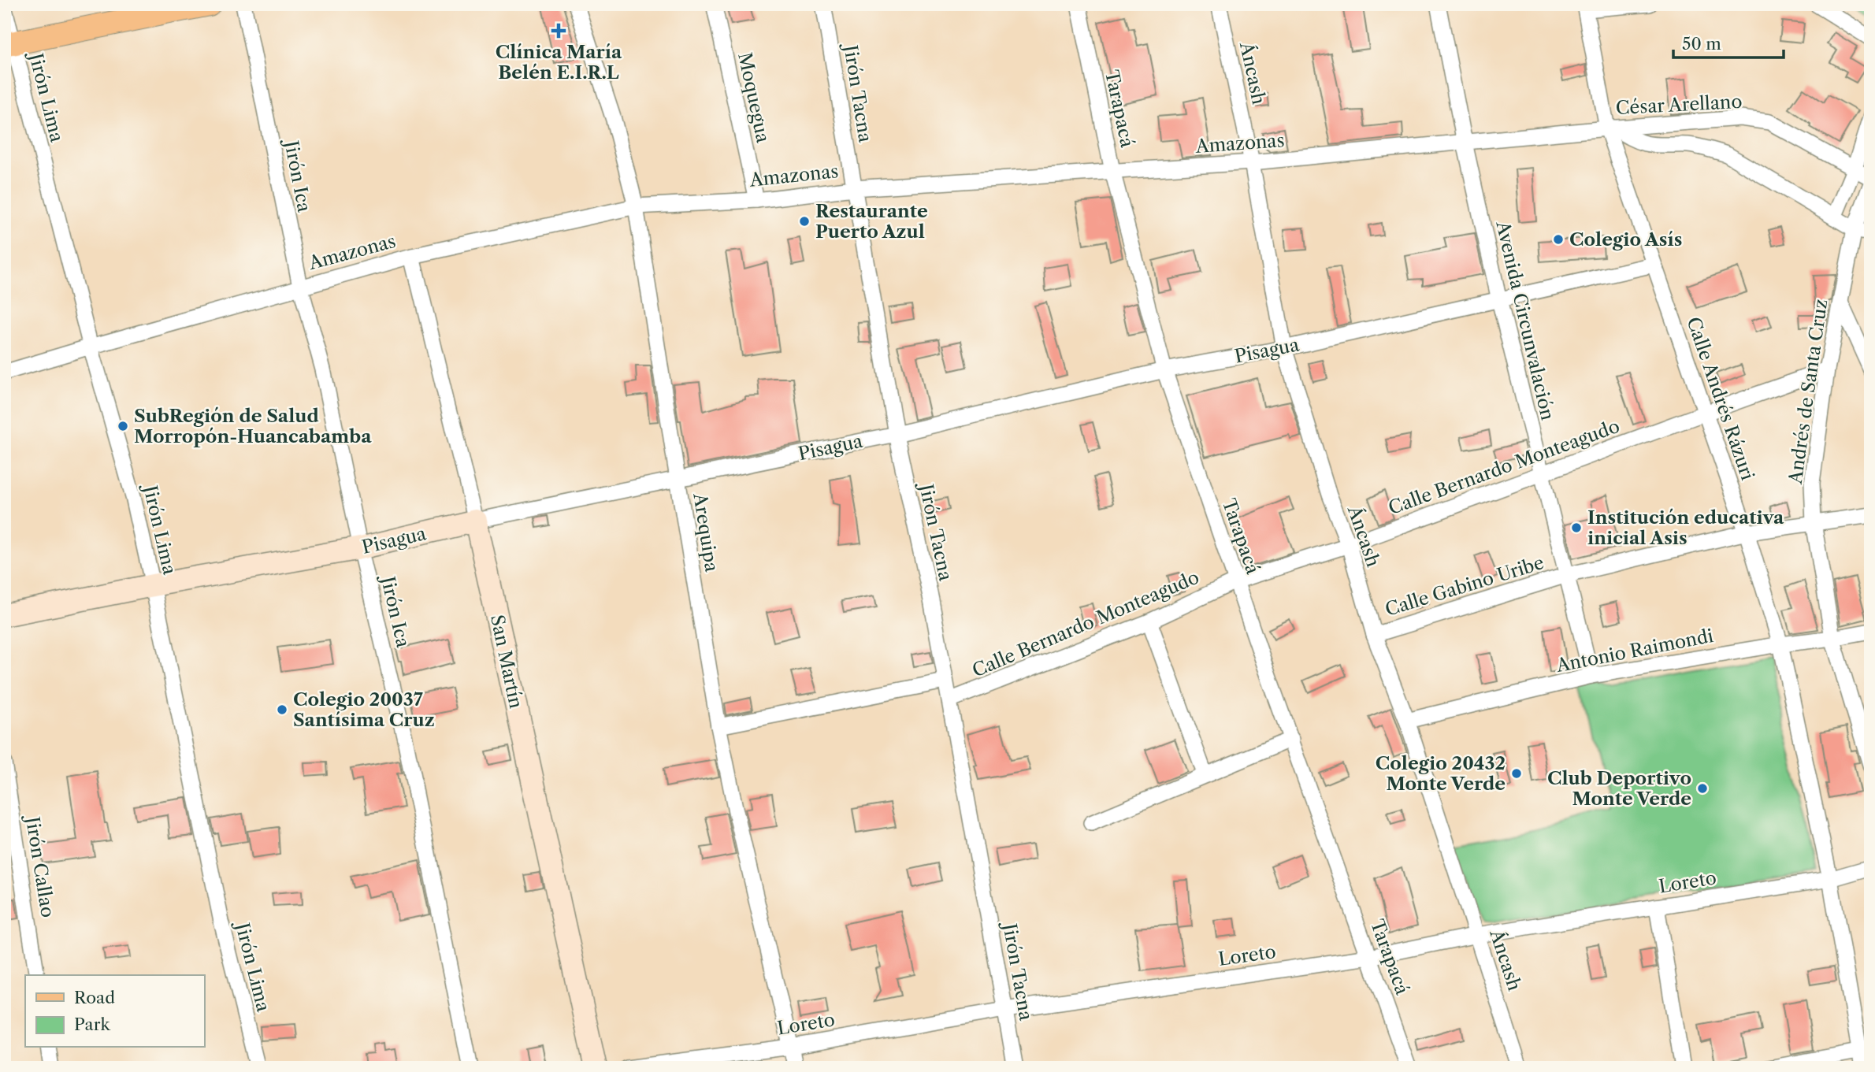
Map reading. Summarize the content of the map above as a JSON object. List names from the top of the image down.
{
  "streets": {
    "street": [
      "Áncash",
      "Jirón Tacna",
      "Jirón Lima",
      "Moquegua",
      "César Arellano",
      "Tarapacá",
      "Amazonas",
      "Jirón Ica",
      "Avenida Circunvalación",
      "Pisagua",
      "Andrés de Santa Cruz",
      "Calle Andrés Rázuri",
      "Calle Bernardo Monteagudo",
      "Arequipa",
      "Calle Gabino Uribe",
      "Antonio Raimondi",
      "San Martín",
      "Jirón Callao",
      "Loreto"
    ]
  },
  "crossings": [
    ["Áncash", "Amazonas"],
    ["Áncash", "Pisagua"],
    ["Áncash", "Calle Bernardo Monteagudo"],
    ["Áncash", "Calle Gabino Uribe"],
    ["Áncash", "Antonio Raimondi"],
    ["Áncash", "Loreto"],
    ["Jirón Tacna", "Amazonas"],
    ["Jirón Tacna", "Pisagua"],
    ["Jirón Tacna", "Calle Bernardo Monteagudo"],
    ["Jirón Tacna", "Loreto"],
    ["Jirón Lima", "Amazonas"],
    ["Jirón Lima", "Pisagua"],
    ["Moquegua", "Amazonas"],
    ["César Arellano", "Amazonas"],
    ["César Arellano", "Calle Andrés Rázuri"],
    ["Tarapacá", "Amazonas"],
    ["Tarapacá", "Pisagua"],
    ["Tarapacá", "Calle Bernardo Monteagudo"],
    ["Tarapacá", "Loreto"],
    ["Amazonas", "Jirón Ica"],
    ["Amazonas", "Avenida Circunvalación"],
    ["Amazonas", "Calle Andrés Rázuri"],
    ["Amazonas", "Arequipa"],
    ["Amazonas", "San Martín"],
    ["Jirón Ica", "Pisagua"],
    ["Avenida Circunvalación", "Pisagua"],
    ["Avenida Circunvalación", "Calle Bernardo Monteagudo"],
    ["Avenida Circunvalación", "Calle Gabino Uribe"],
    ["Avenida Circunvalación", "Antonio Raimondi"],
    ["Pisagua", "Calle Andrés Rázuri"],
    ["Pisagua", "Arequipa"],
    ["Pisagua", "San Martín"],
    ["Andrés de Santa Cruz", "Calle Bernardo Monteagudo"],
    ["Andrés de Santa Cruz", "Calle Gabino Uribe"],
    ["Andrés de Santa Cruz", "Antonio Raimondi"],
    ["Calle Andrés Rázuri", "Calle Bernardo Monteagudo"],
    ["Calle Andrés Rázuri", "Calle Gabino Uribe"],
    ["Calle Andrés Rázuri", "Antonio Raimondi"],
    ["Calle Andrés Rázuri", "Loreto"],
    ["Arequipa", "Loreto"]
  ],
  "places": {
    "health": ["Clínica María Belén E.I.R.L"],
    "other": [
      "Restaurante Puerto Azul",
      "Colegio Asís",
      "SubRegión de Salud Morropón-Huancabamba",
      "Institución educativa inicial Asis",
      "Colegio 20037 Santísima Cruz",
      "Colegio 20432 Monte Verde",
      "Club Deportivo Monte Verde"
    ]
  },
  "legend": ["Road", "Park"],
  "scale_bar": "50 m"
}
